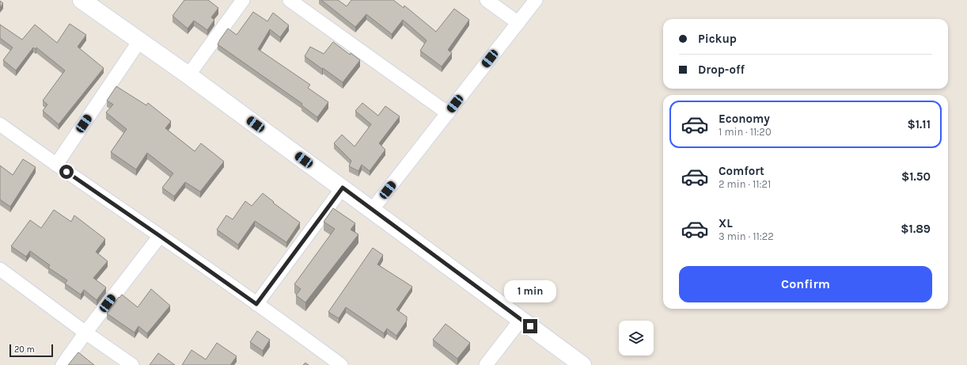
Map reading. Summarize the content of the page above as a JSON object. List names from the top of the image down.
{
  "scale_bar": "20 m",
  "page": {
    "banner": ["Pickup", "Drop-off"],
    "list": [
      {
        "name": "Economy",
        "note": "1 min · 11:20",
        "value": "$1.11"
      },
      {
        "name": "Comfort",
        "note": "2 min · 11:21",
        "value": "$1.50"
      },
      {
        "name": "XL",
        "note": "3 min · 11:22",
        "value": "$1.89"
      }
    ],
    "buttons": "Confirm",
    "bubble": "1 min",
    "scale": "20 m"
  }
}
